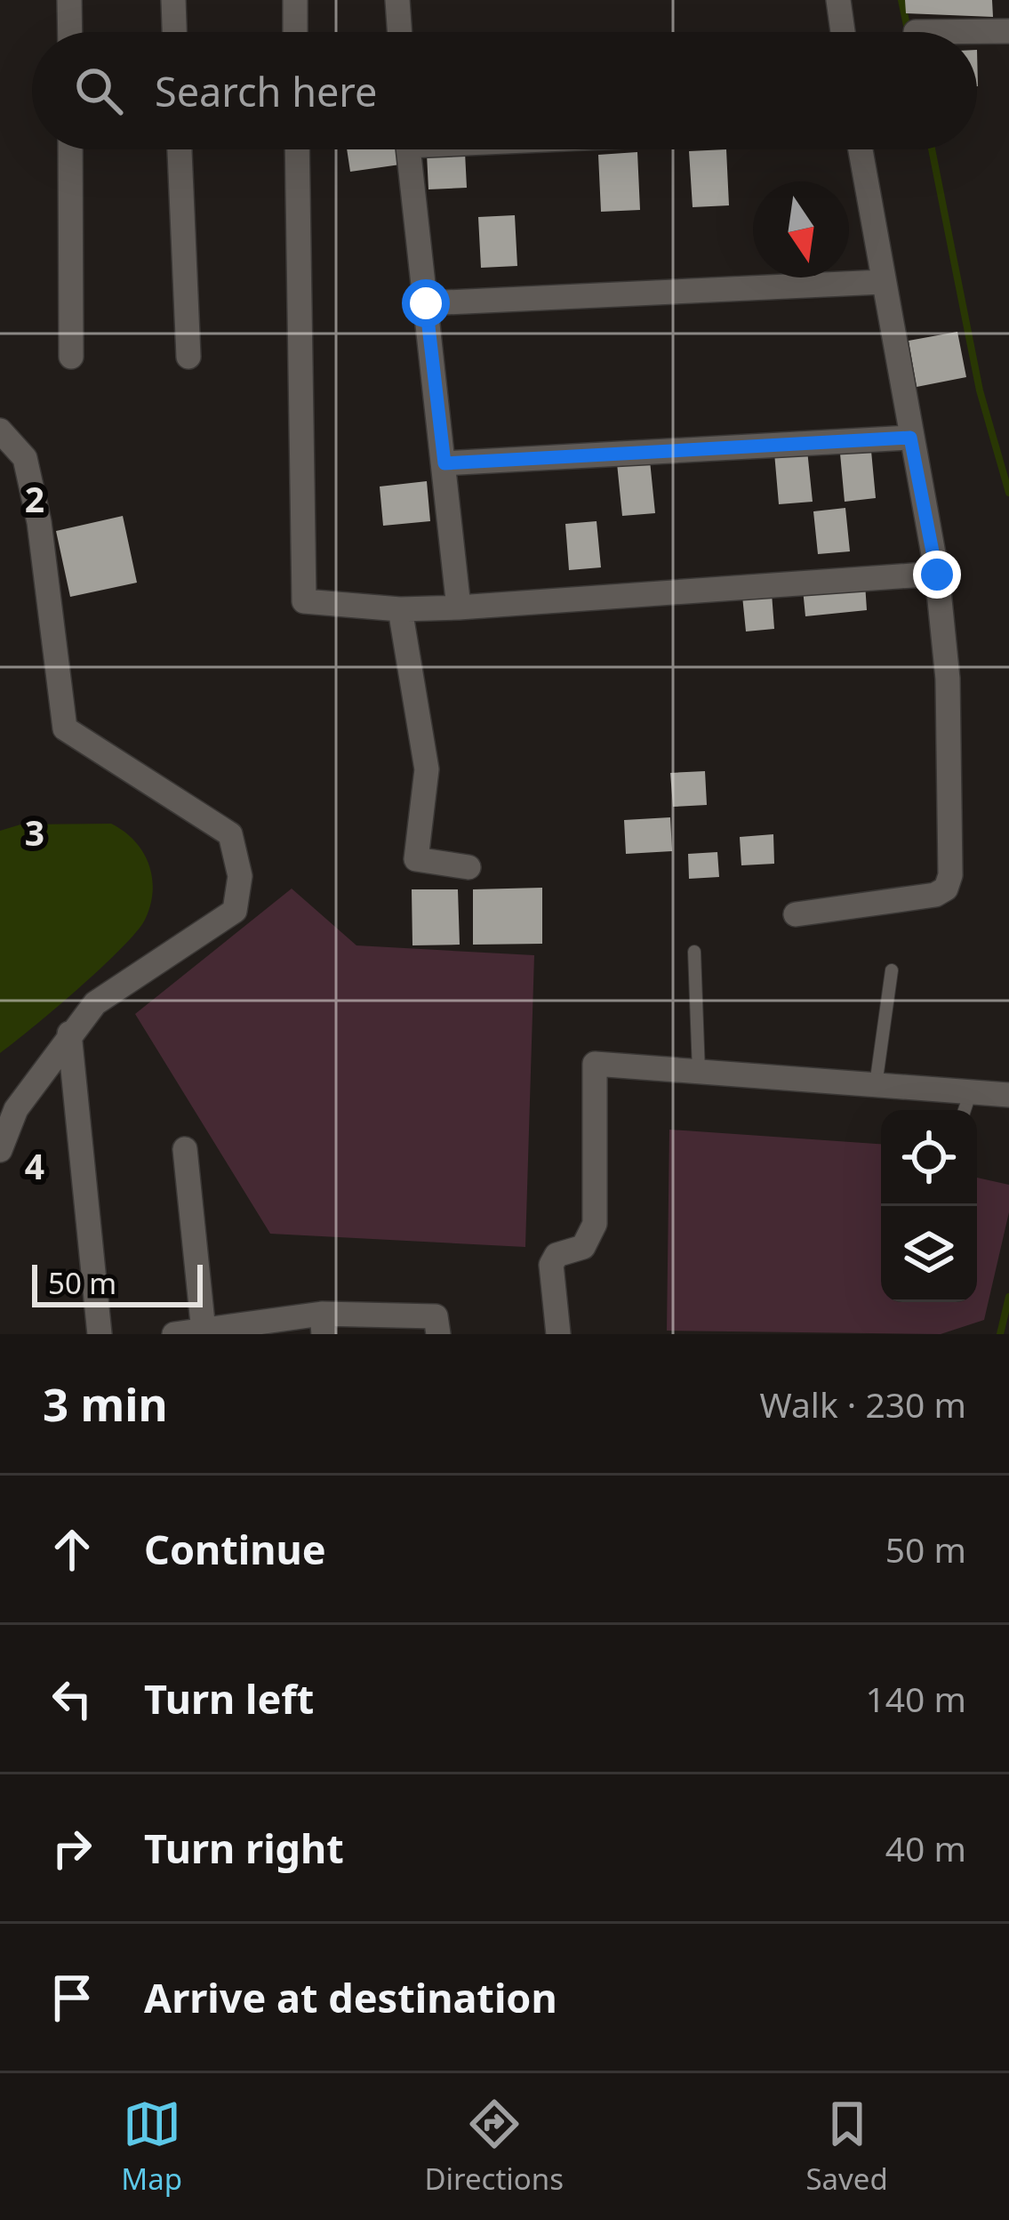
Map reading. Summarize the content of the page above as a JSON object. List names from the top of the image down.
{
  "scale_bar": "50 m",
  "north": "bottom",
  "page": {
    "search": "Search here",
    "scale": "50 m",
    "heading": ["3 min", "Walk · 230 m"],
    "list": [
      ["Continue", "50 m"],
      ["Turn left", "140 m"],
      ["Turn right", "40 m"],
      "Arrive at destination"
    ],
    "nav": ["Map", "Directions", "Saved"]
  },
  "grid": {
    "rows": ["2", "3", "4"]
  }
}
